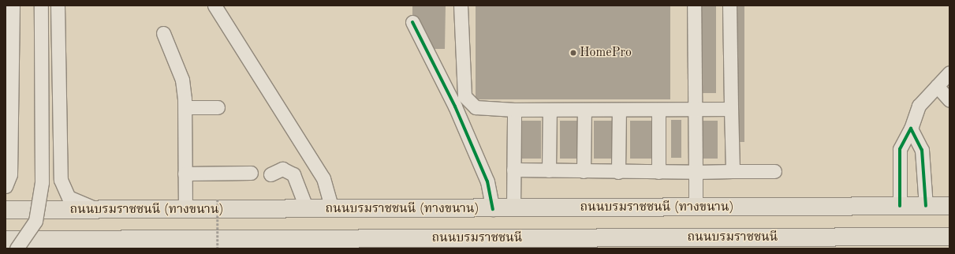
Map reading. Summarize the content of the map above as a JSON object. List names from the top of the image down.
{
  "streets": {
    "main road": ["ถนนบรมราชชนนี (ทางขนาน)", "ถนนบรมราชชนนี"]
  },
  "places": ["HomePro"]
}
